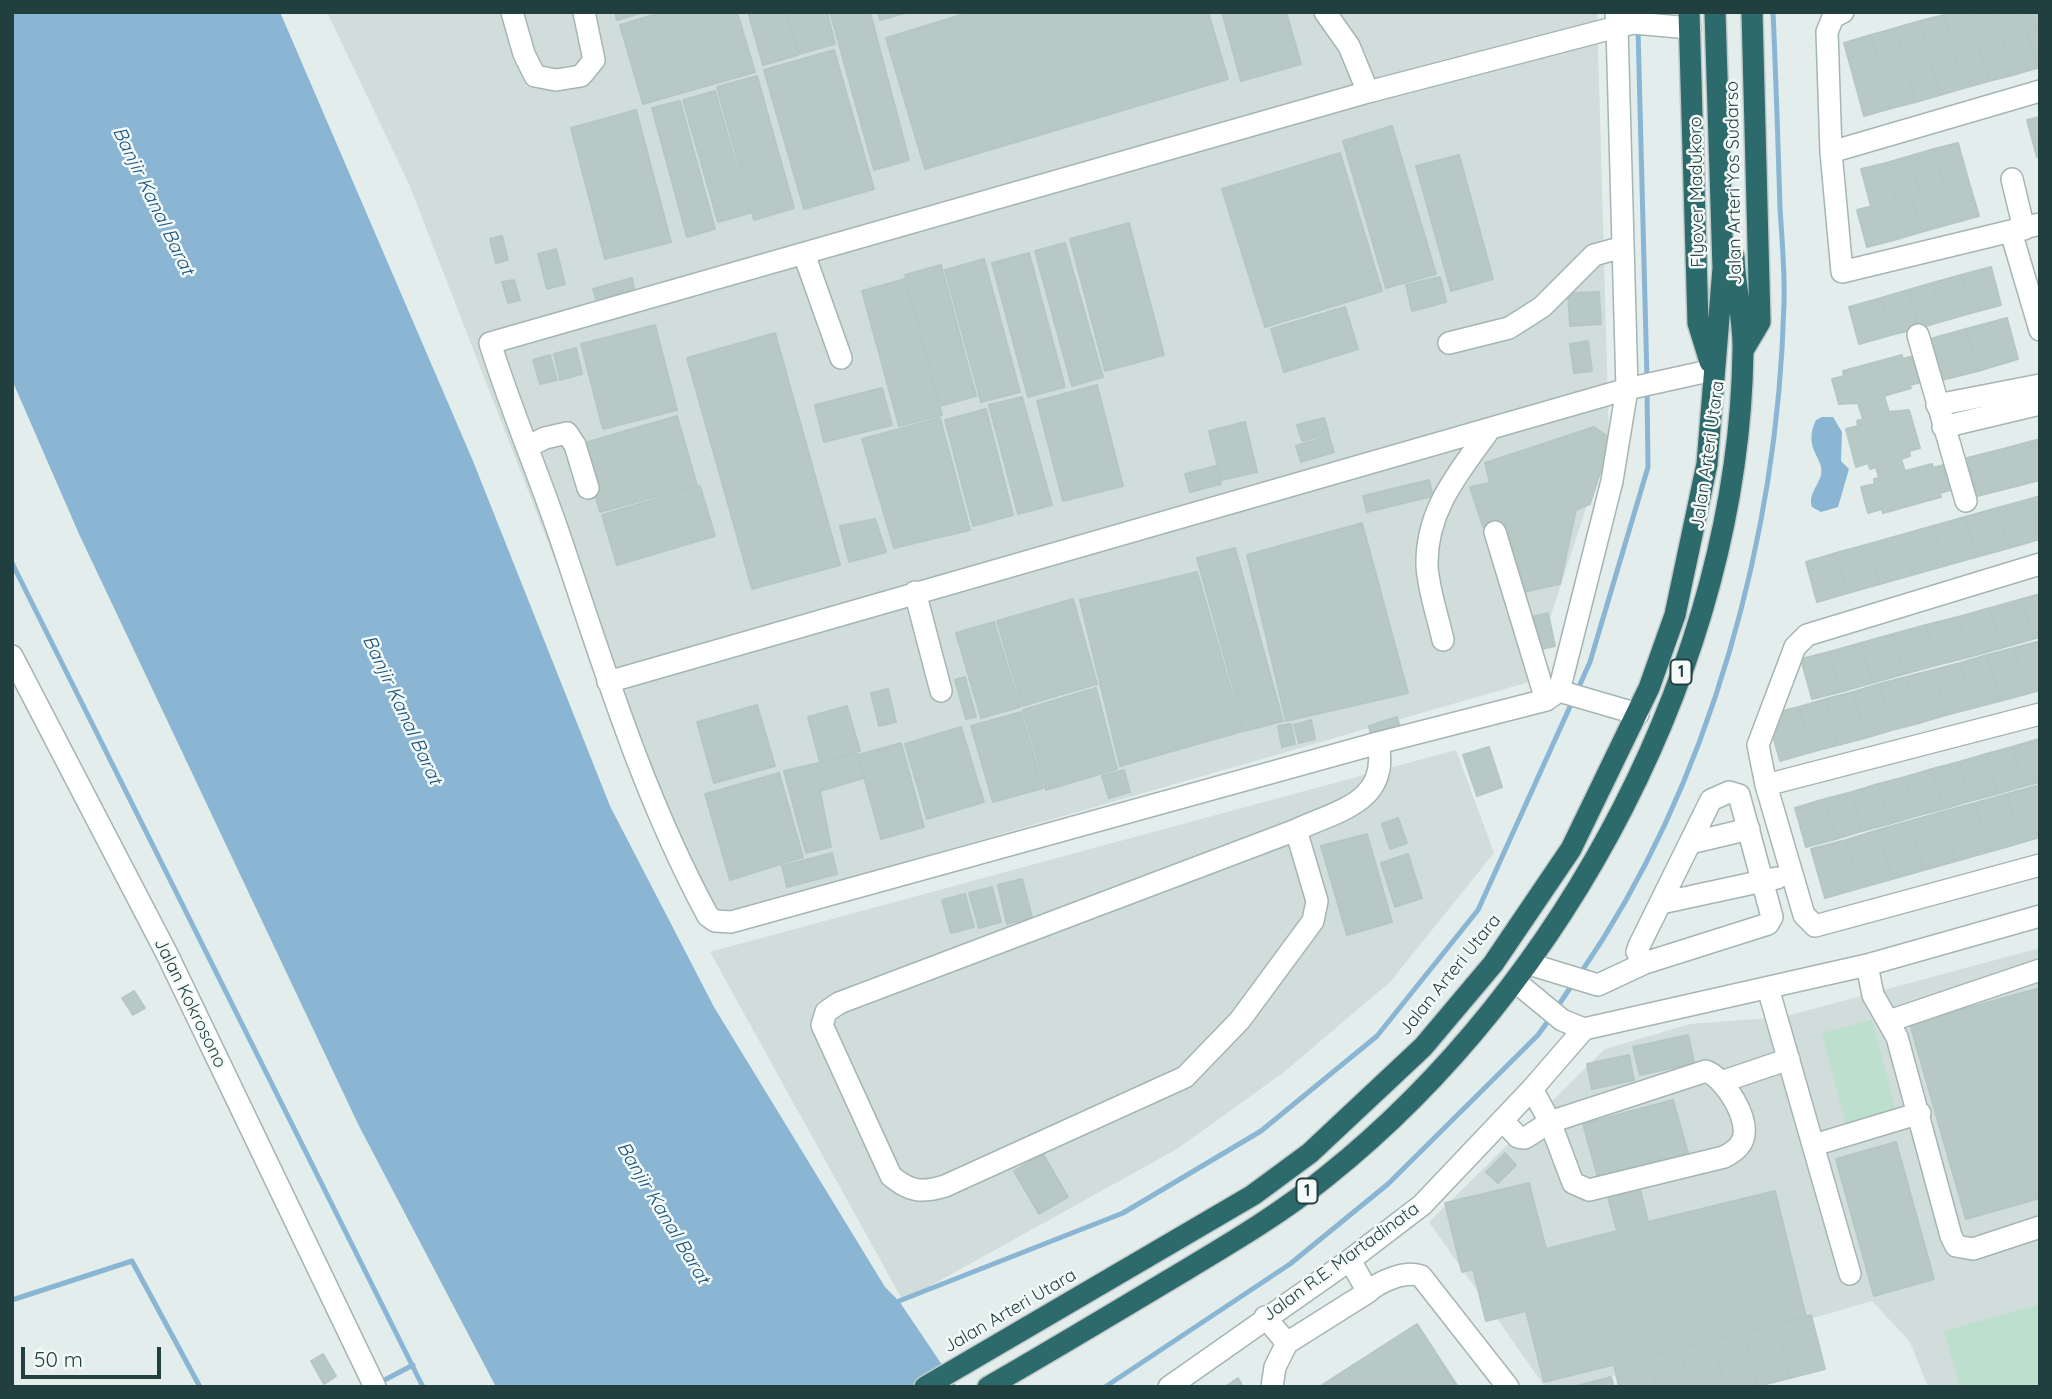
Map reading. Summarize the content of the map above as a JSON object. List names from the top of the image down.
{
  "streets": {
    "highway": [
      "Jalan Arteri Yos Sudarso",
      "Flyover Madukoro",
      "Jalan Arteri Utara",
      "1"
    ],
    "street": ["Jalan Kokrosono", "Jalan R.E. Martadinata"]
  },
  "crossings": [
    ["Jalan Arteri Yos Sudarso", "Flyover Madukoro"],
    ["Jalan Arteri Yos Sudarso", "Jalan Arteri Utara"],
    ["Flyover Madukoro", "Jalan Arteri Utara"]
  ],
  "water": ["Banjir Kanal Barat"],
  "scale_bar": "50 m"
}
